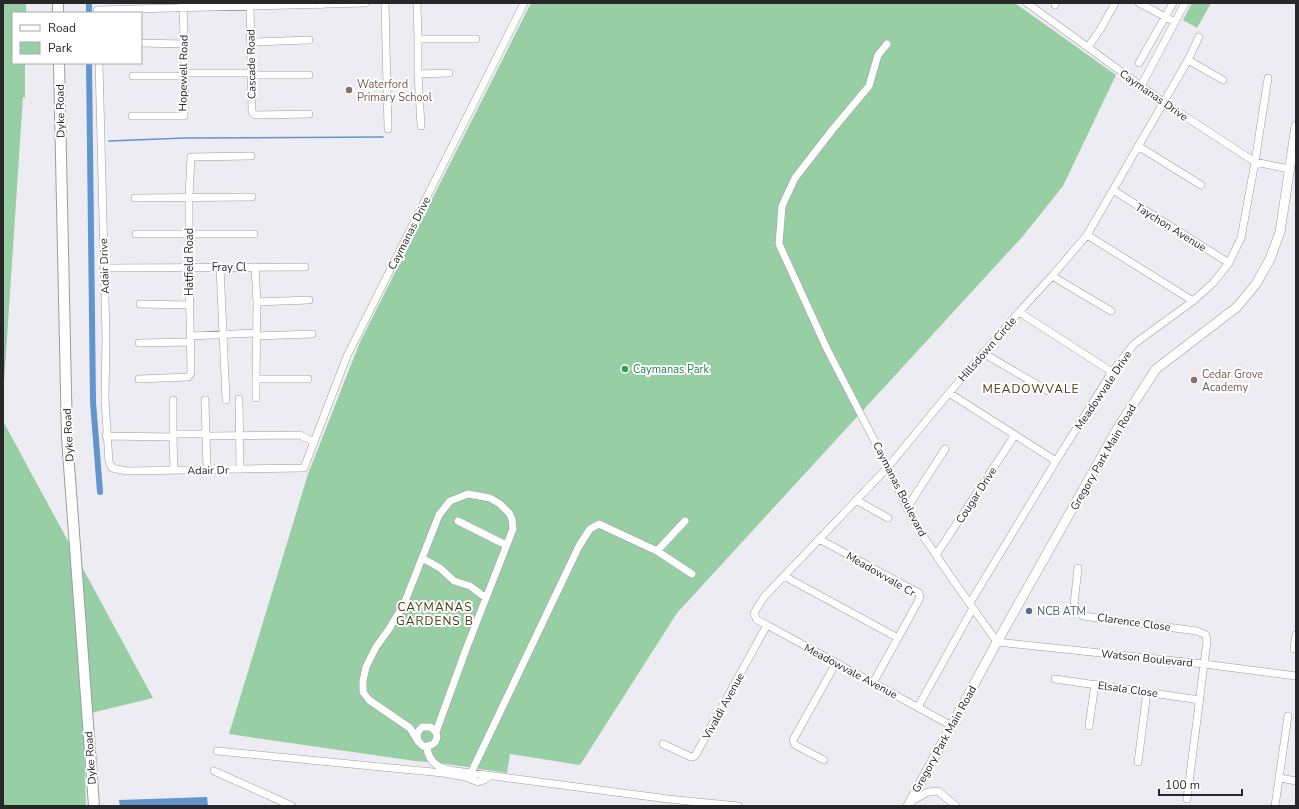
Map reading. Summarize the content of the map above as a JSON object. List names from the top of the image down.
{
  "streets": {
    "main road": ["Dyke Road"],
    "street": [
      "Cascade Road",
      "Hopewell Road",
      "Caymanas Drive",
      "Taychon Avenue",
      "Hatfield Road",
      "Adair Drive",
      "Fray Cl",
      "Hillsdown Circle",
      "Meadowvale Drive",
      "Gregory Park Main Road",
      "Adair Dr",
      "Caymanas Boulevard",
      "Cougar Drive",
      "Meadowvale Cr",
      "Clarence Close",
      "Watson Boulevard",
      "Meadowvale Avenue",
      "Elsala Close",
      "Vivaldi Avenue"
    ]
  },
  "crossings": [
    ["Caymanas Drive", "Hillsdown Circle"],
    ["Caymanas Drive", "Meadowvale Drive"],
    ["Caymanas Drive", "Gregory Park Main Road"],
    ["Caymanas Drive", "Adair Dr"],
    ["Taychon Avenue", "Hillsdown Circle"],
    ["Taychon Avenue", "Meadowvale Drive"],
    ["Hatfield Road", "Fray Cl"],
    ["Adair Drive", "Fray Cl"],
    ["Adair Drive", "Adair Dr"],
    ["Hillsdown Circle", "Caymanas Boulevard"],
    ["Hillsdown Circle", "Meadowvale Cr"],
    ["Hillsdown Circle", "Meadowvale Avenue"],
    ["Meadowvale Drive", "Caymanas Boulevard"],
    ["Meadowvale Drive", "Meadowvale Avenue"],
    ["Gregory Park Main Road", "Caymanas Boulevard"],
    ["Gregory Park Main Road", "Watson Boulevard"],
    ["Gregory Park Main Road", "Meadowvale Avenue"],
    ["Caymanas Boulevard", "Cougar Drive"],
    ["Caymanas Boulevard", "Watson Boulevard"],
    ["Meadowvale Cr", "Meadowvale Avenue"],
    ["Clarence Close", "Watson Boulevard"],
    ["Meadowvale Avenue", "Vivaldi Avenue"]
  ],
  "districts": ["MEADOWVALE", "CAYMANAS GARDENS B"],
  "places": [
    "Waterford Primary School",
    "Caymanas Park",
    "Cedar Grove Academy",
    "NCB ATM"
  ],
  "legend": ["Road", "Park"],
  "scale_bar": "100 m"
}
